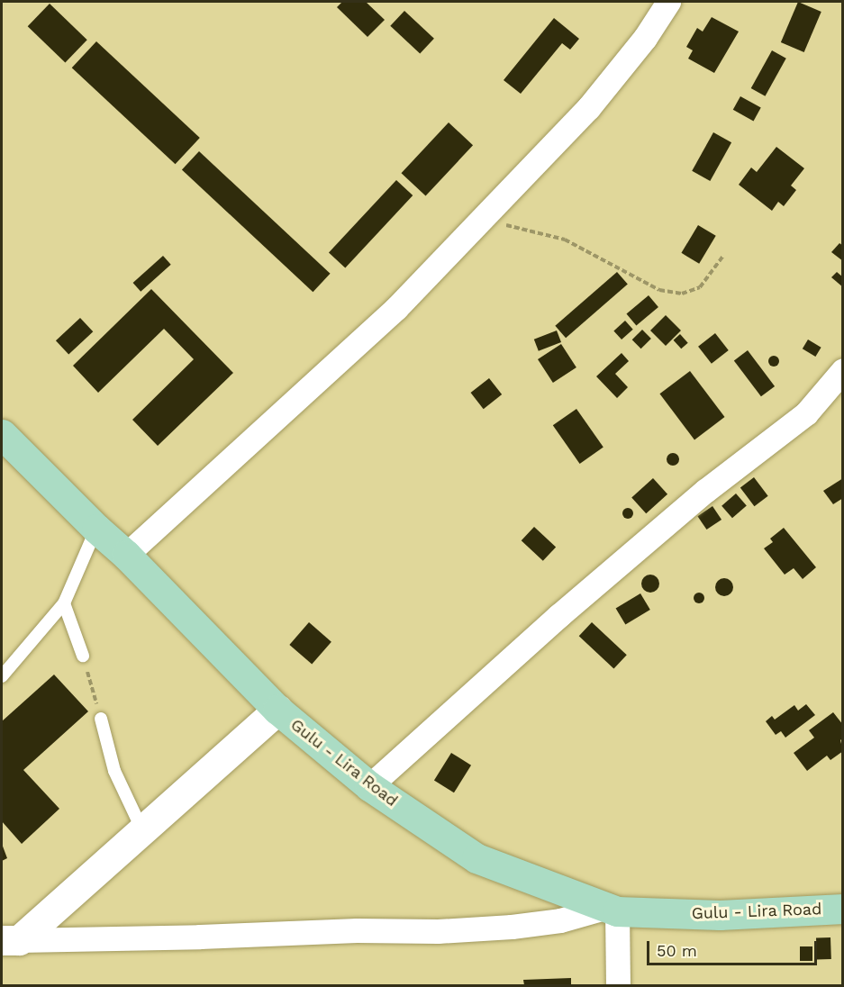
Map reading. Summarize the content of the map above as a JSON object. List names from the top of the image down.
{
  "streets": {
    "main road": ["Gulu - Lira Road"]
  },
  "scale_bar": "50 m"
}
